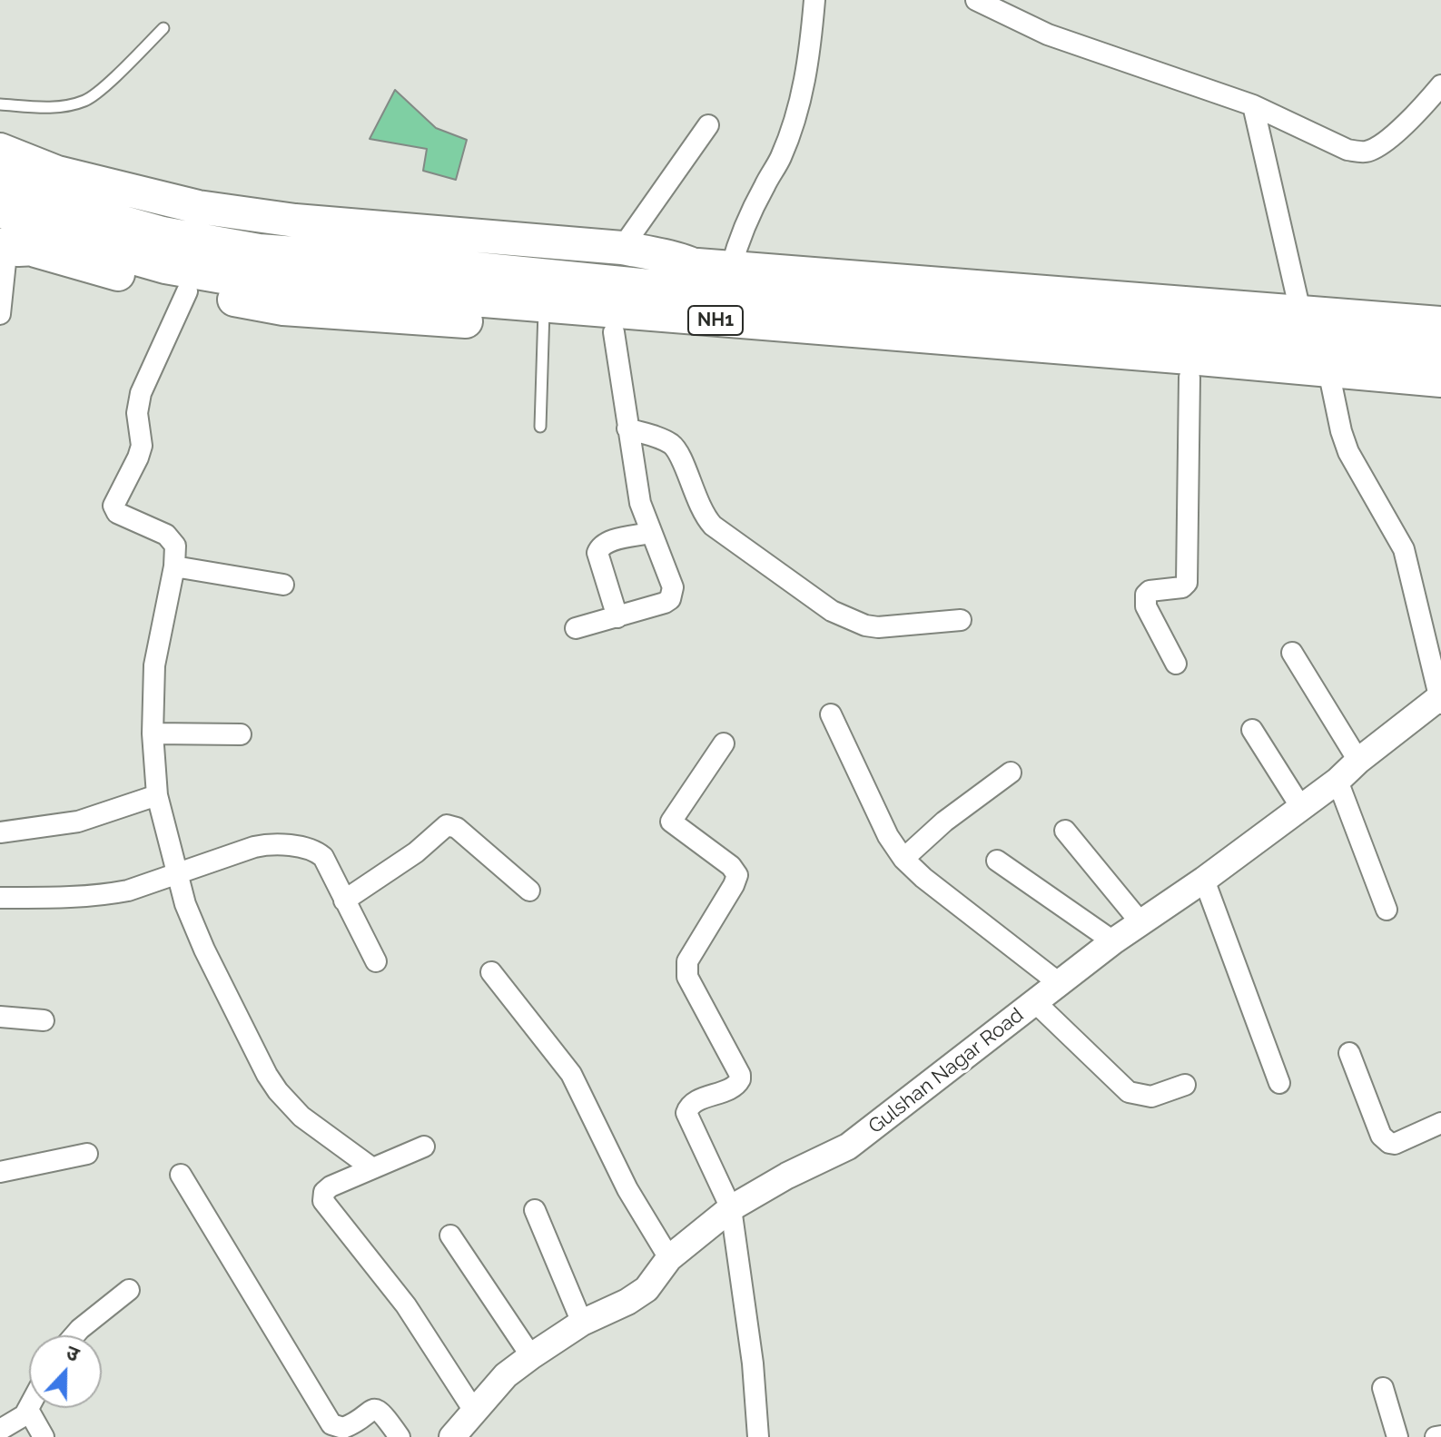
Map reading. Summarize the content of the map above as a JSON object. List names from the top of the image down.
{
  "streets": {
    "highway": ["NH1"],
    "street": ["Gulshan Nagar Road"]
  },
  "north": "top"
}
